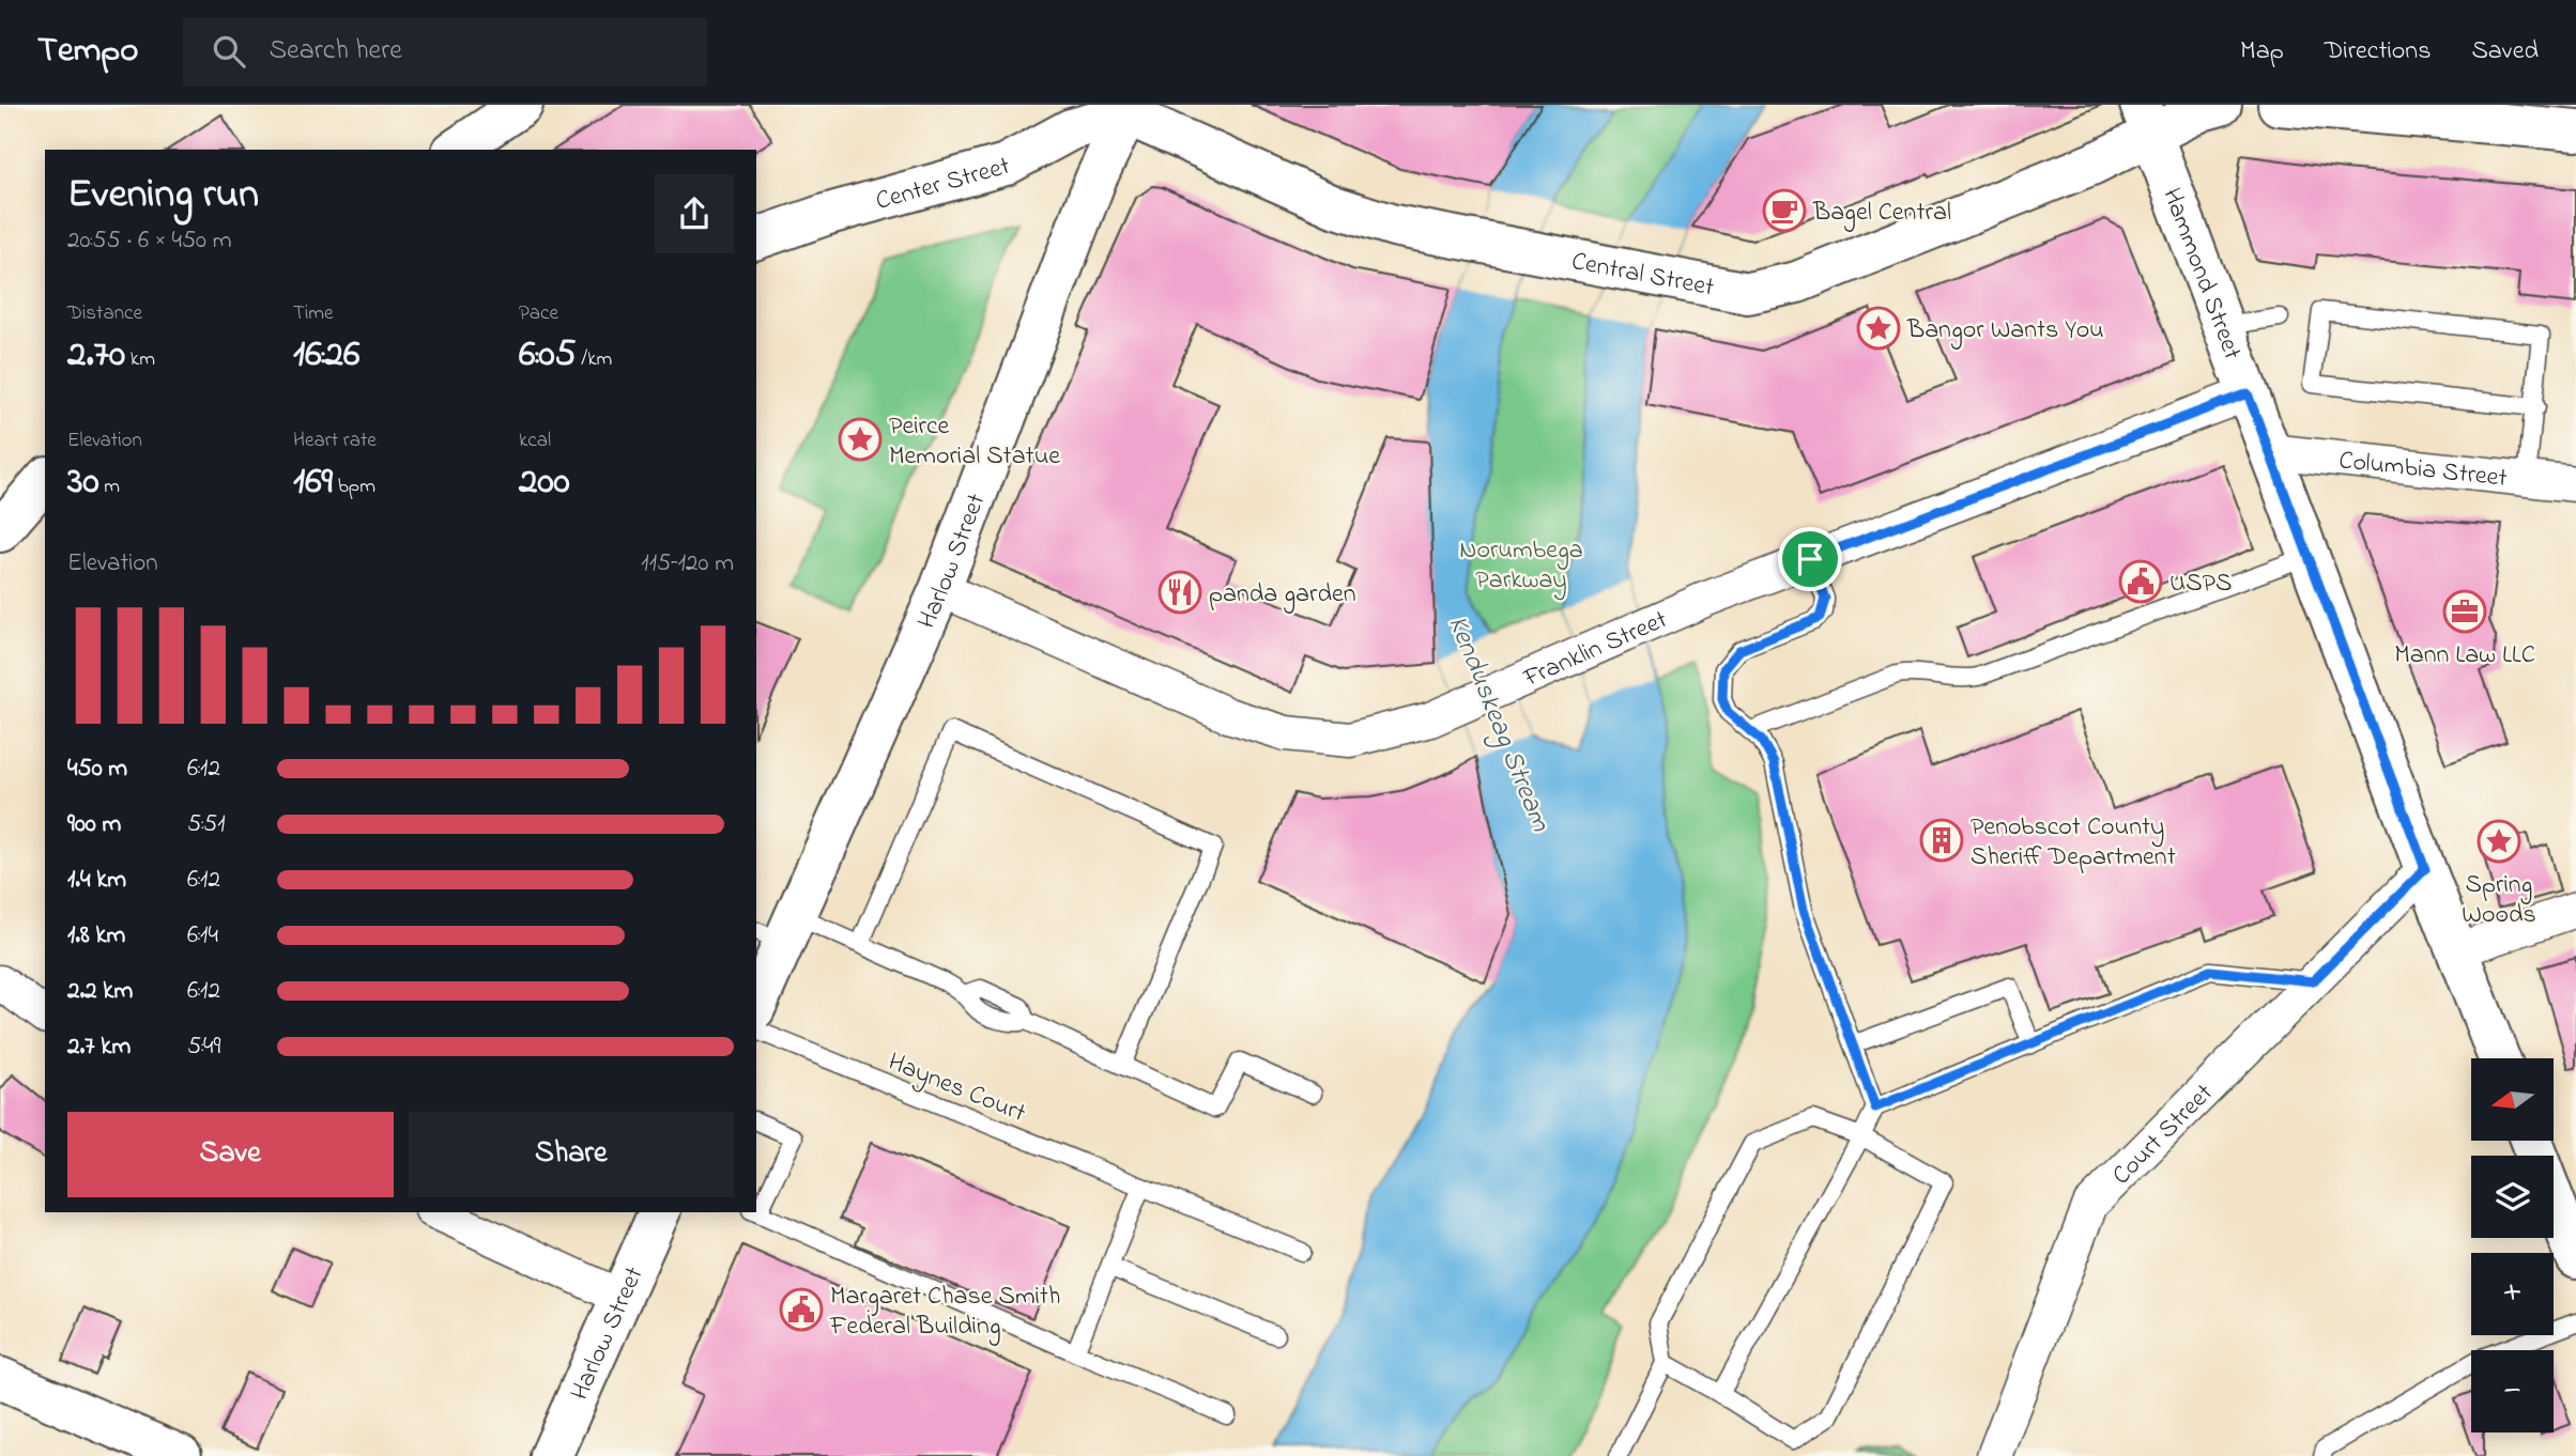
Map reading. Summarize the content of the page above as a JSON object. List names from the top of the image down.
{
  "streets": {
    "main road": [
      "Center Street",
      "Central Street",
      "Hammond Street",
      "Harlow Street"
    ],
    "street": ["Columbia Street", "Franklin Street", "Court Street"],
    "lane": ["Haynes Court"]
  },
  "crossings": [
    ["Center Street", "Central Street"],
    ["Center Street", "Harlow Street"],
    ["Central Street", "Hammond Street"],
    ["Central Street", "Harlow Street"],
    ["Hammond Street", "Columbia Street"],
    ["Hammond Street", "Franklin Street"],
    ["Hammond Street", "Court Street"],
    ["Harlow Street", "Franklin Street"]
  ],
  "water": ["Kenduskeag Stream"],
  "parks": ["Norumbega Parkway"],
  "places": {
    "cafe": ["Bagel Central"],
    "place": ["Bangor Wants You", "Peirce Memorial Statue", "Spring Woods"],
    "public building": ["USPS", "Margaret Chase Smith Federal Building"],
    "restaurant": ["panda garden"],
    "office": ["Mann Law LLC"],
    "building": ["Penobscot County Sheriff Department"]
  },
  "north": "left",
  "page": {
    "header": "Tempo",
    "search": "Search here",
    "nav": ["Map", "Directions", "Saved"],
    "heading": ["Evening run", "20:55 · 6 × 450 m"],
    "stats": [
      ["Distance", "2.70 km"],
      ["Time", "16:26"],
      ["Pace", "6:05 /km"],
      ["Elevation", "30 m"],
      ["Heart rate", "169 bpm"],
      ["kcal", "200"]
    ],
    "chart": ["Elevation", "115–120 m"],
    "list": [
      {
        "name": "450 m",
        "note": "6:12"
      },
      {
        "name": "900 m",
        "note": "5:51"
      },
      {
        "name": "1.4 km",
        "note": "6:12"
      },
      {
        "name": "1.8 km",
        "note": "6:14"
      },
      {
        "name": "2.2 km",
        "note": "6:12"
      },
      {
        "name": "2.7 km",
        "note": "5:49"
      }
    ],
    "map_buttons": ["+", "−"],
    "buttons": ["Save", "Share"]
  }
}
